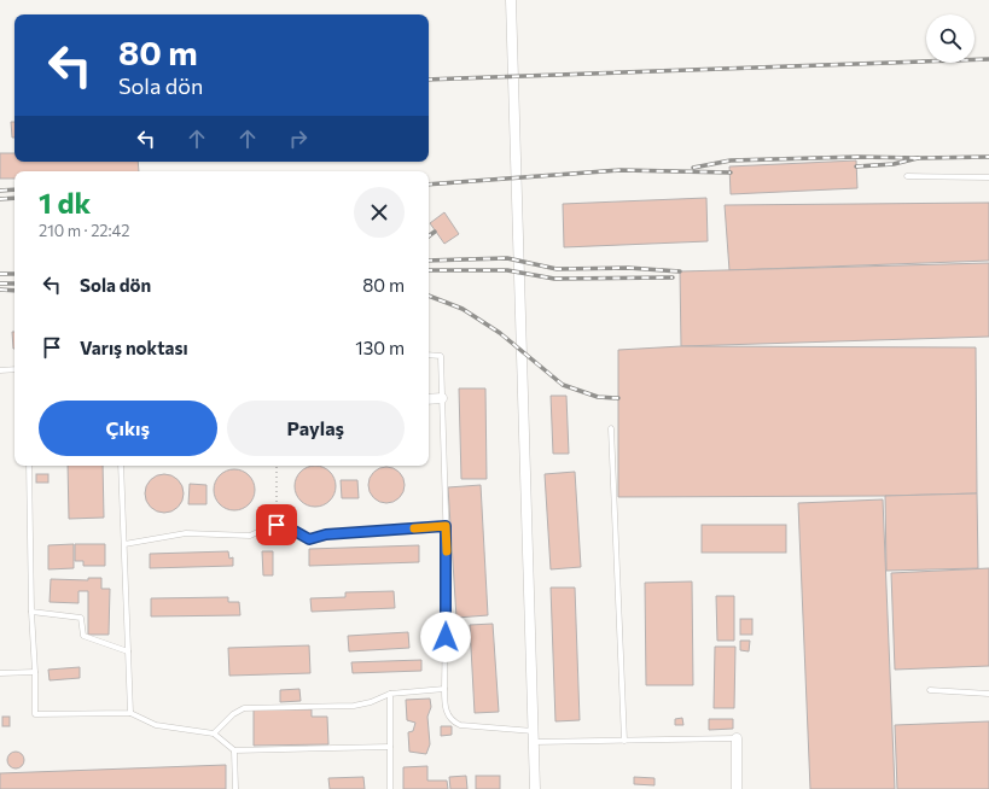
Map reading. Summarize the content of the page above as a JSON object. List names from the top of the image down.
{
  "page": {
    "turn": ["80 m", "Sola dön"],
    "heading": ["1 dk", "210 m · 22:42"],
    "list": [
      {
        "name": "Sola dön",
        "value": "80 m"
      },
      {
        "name": "Varış noktası",
        "value": "130 m"
      }
    ],
    "buttons": ["Çıkış", "Paylaş"]
  }
}
